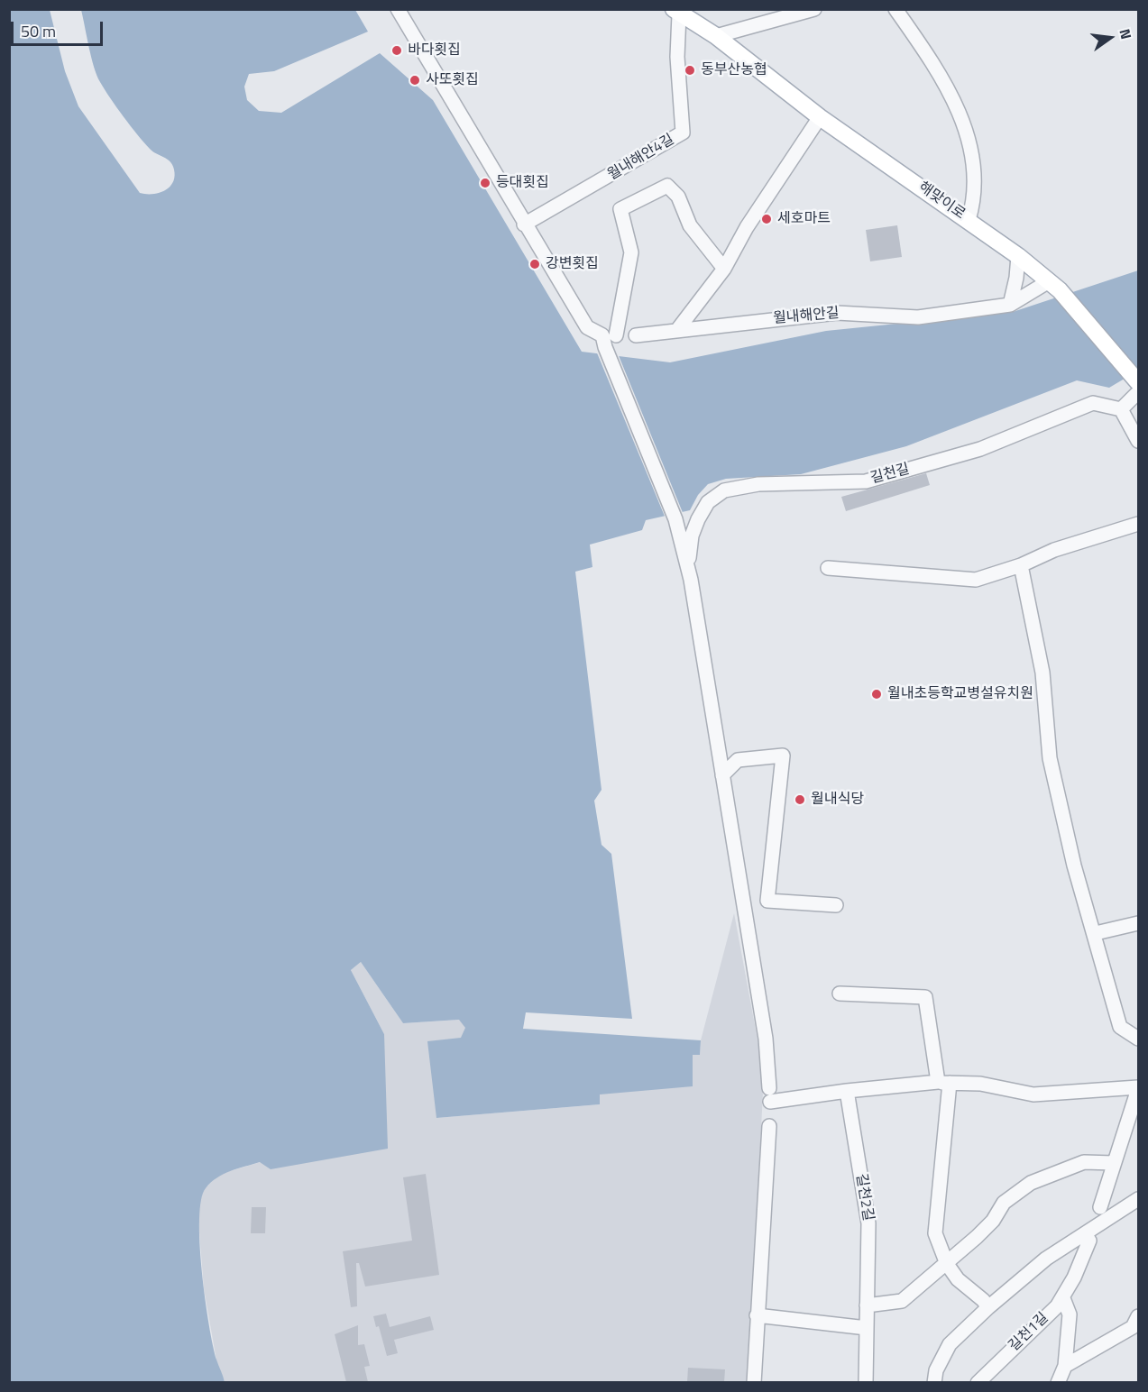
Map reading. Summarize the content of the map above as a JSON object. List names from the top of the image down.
{
  "streets": {
    "main road": ["해맞이로"],
    "street": [
      "월내해안4길",
      "월내해안길",
      "길천길",
      "길천2길",
      "길천1길"
    ]
  },
  "crossings": [
    ["월내해안4길", "해맞이로"]
  ],
  "places": [
    "바다횟집",
    "동부산농협",
    "사또횟집",
    "등대횟집",
    "세호마트",
    "강변횟집",
    "월내초등학교병설유치원",
    "월내식당"
  ],
  "scale_bar": "50 m",
  "north": "right"
}
